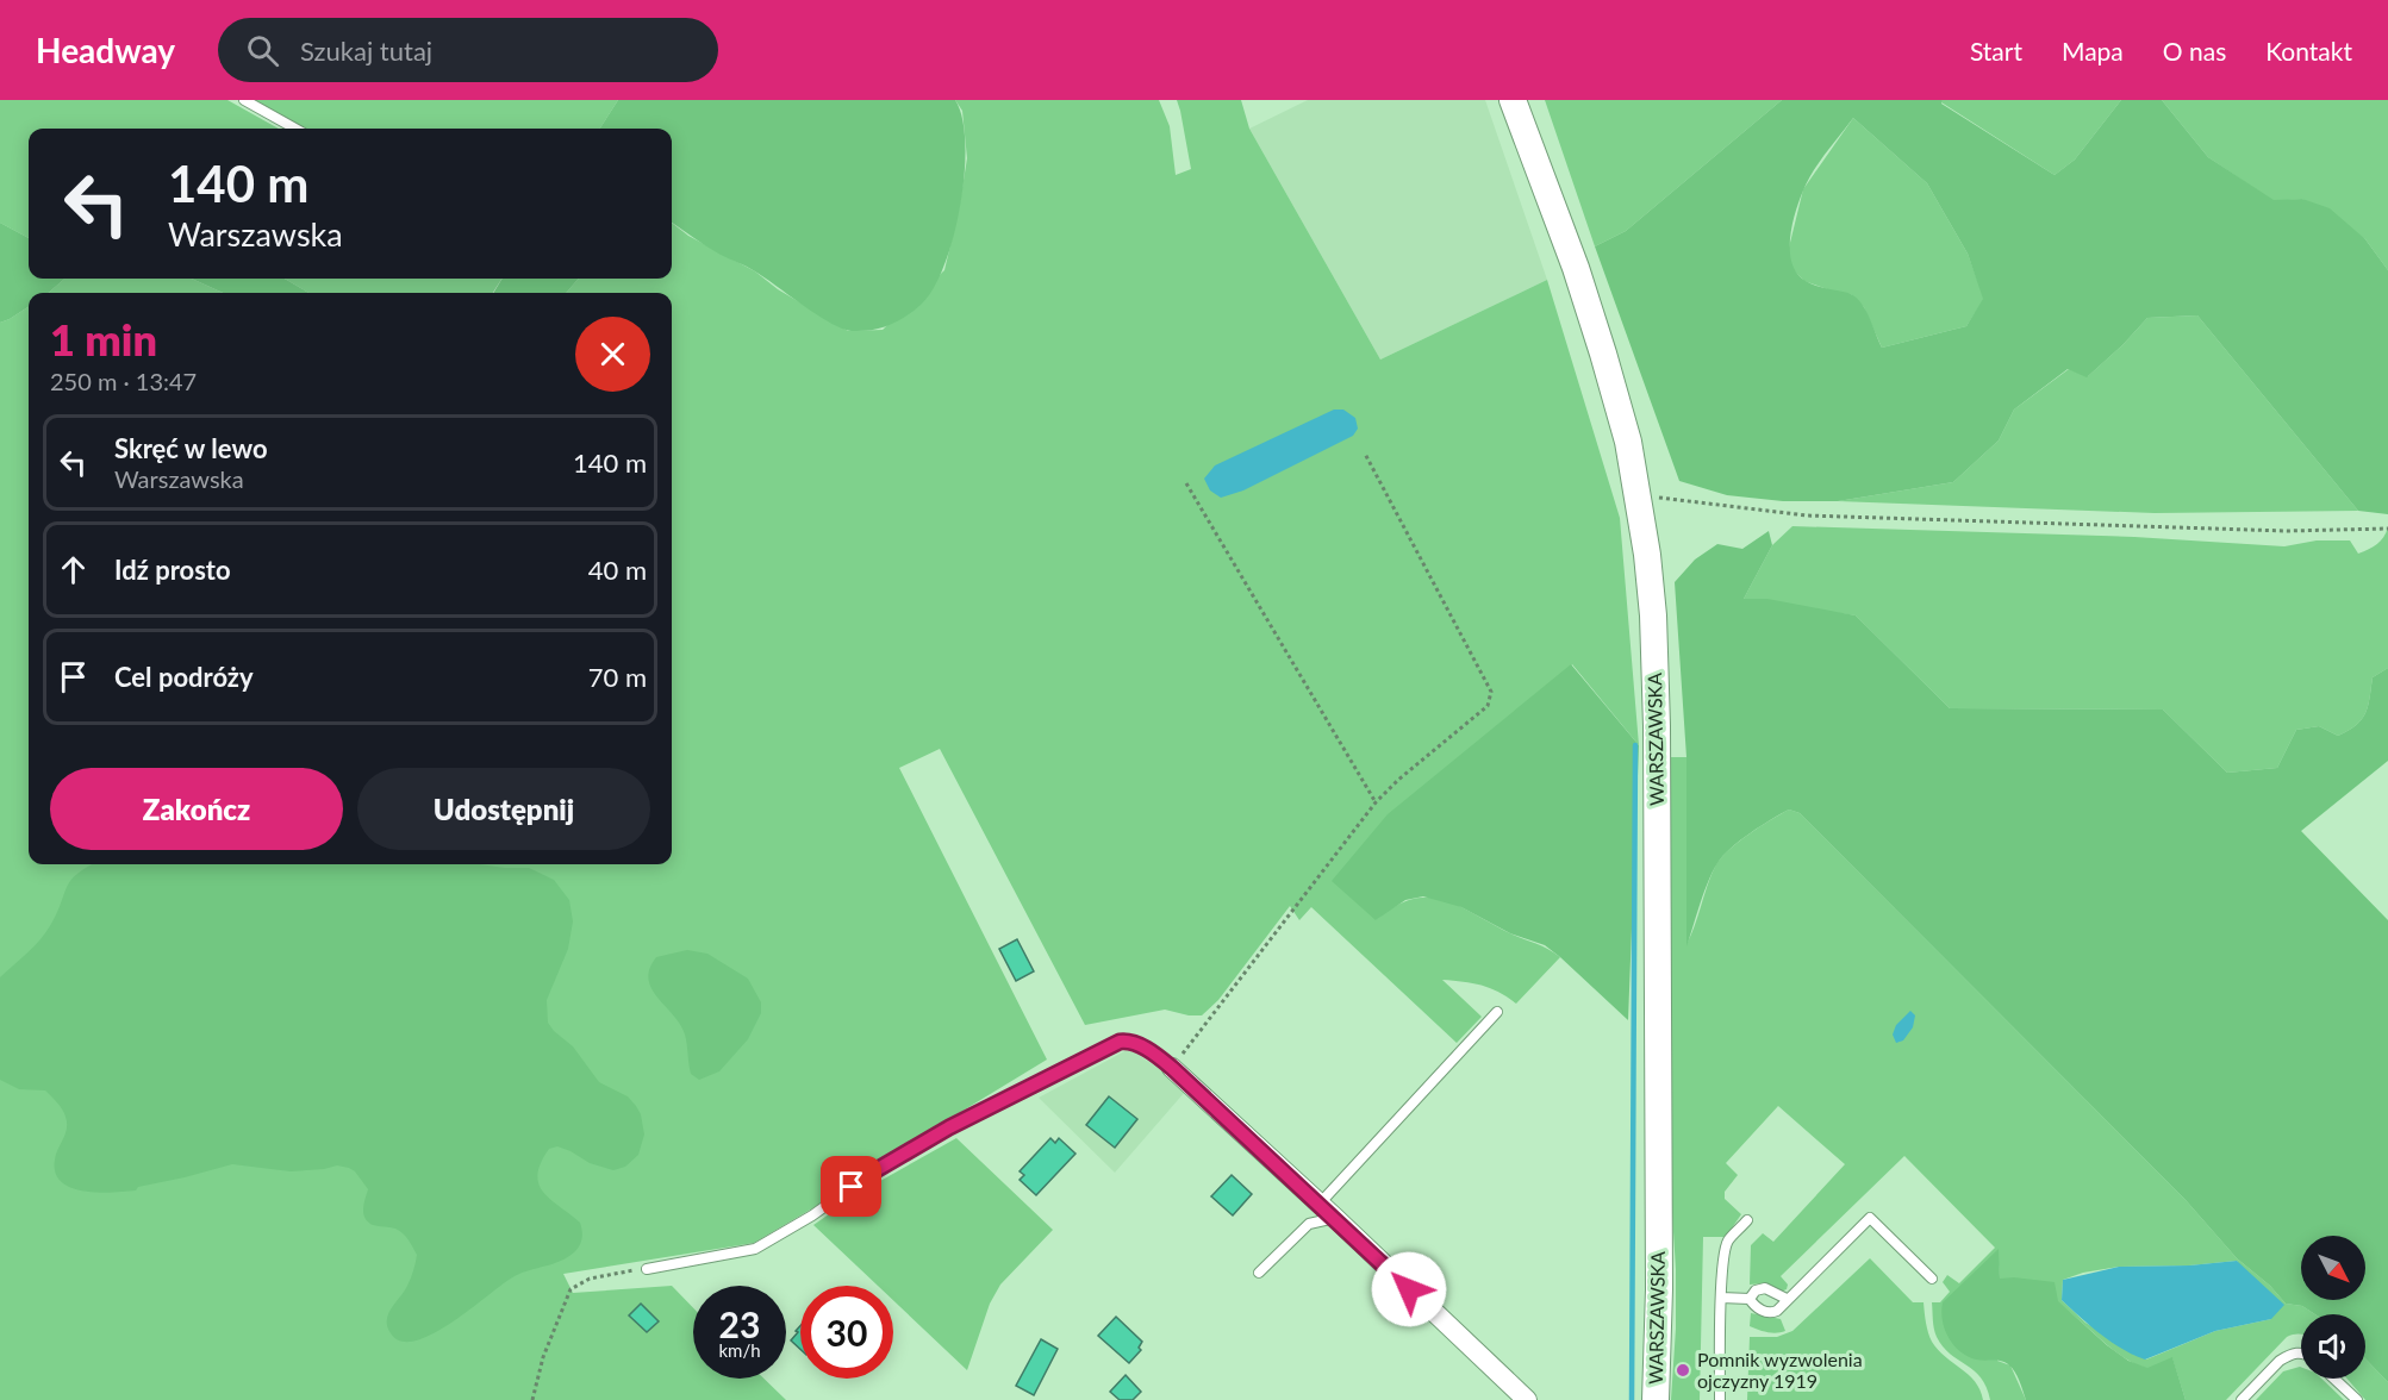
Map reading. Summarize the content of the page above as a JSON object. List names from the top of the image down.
{
  "streets": {
    "main road": ["WARSZAWSKA"]
  },
  "places": ["Pomnik wyzwolenia ojczyzny 1919"],
  "north": "bottom right",
  "page": {
    "header": "Headway",
    "search": "Szukaj tutaj",
    "nav": [
      "Start",
      "Mapa",
      "O nas",
      "Kontakt"
    ],
    "turn": ["140 m", "Warszawska"],
    "heading": ["1 min", "250 m · 13:47"],
    "list": [
      {
        "name": "Skręć w lewo",
        "note": "Warszawska",
        "value": "140 m"
      },
      {
        "name": "Idź prosto",
        "value": "40 m"
      },
      {
        "name": "Cel podróży",
        "value": "70 m"
      }
    ],
    "buttons": ["Zakończ", "Udostępnij"],
    "speed": "23 km/h",
    "limit": "30"
  }
}
